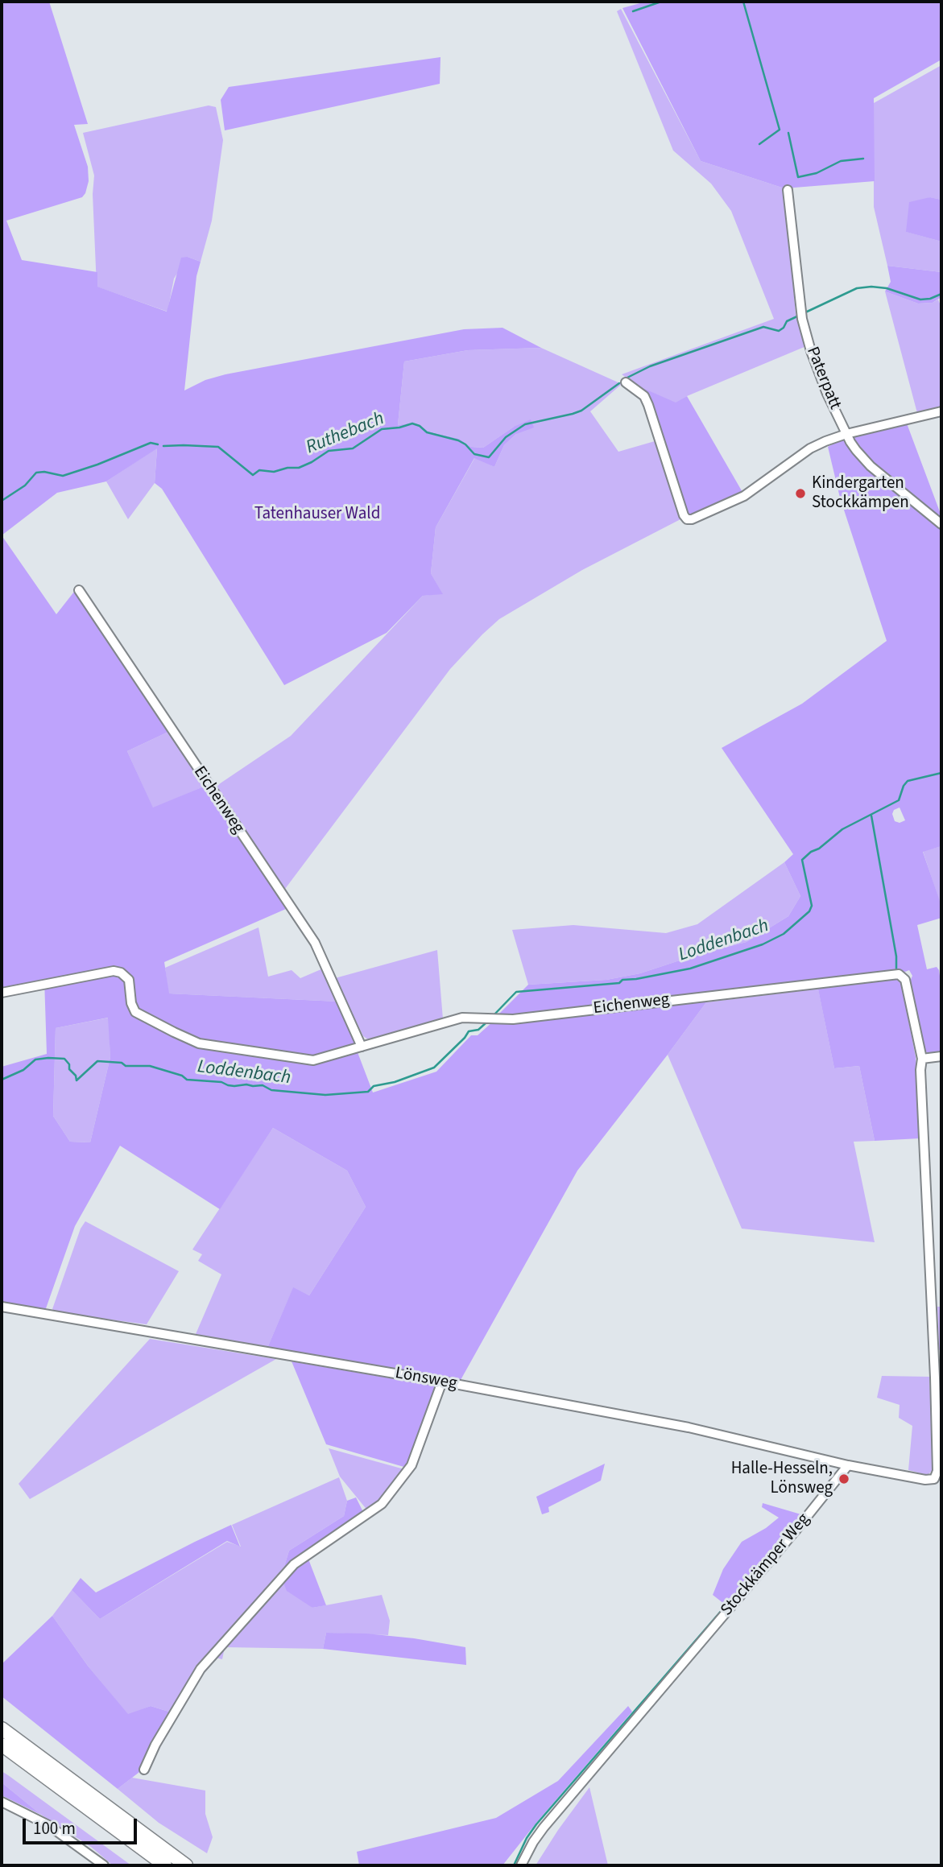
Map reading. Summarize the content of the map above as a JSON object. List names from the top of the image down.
{
  "streets": {
    "street": [
      "Paterpatt",
      "Eichenweg",
      "Lönsweg",
      "Stockkämper Weg"
    ]
  },
  "crossings": [
    ["Lönsweg", "Stockkämper Weg"]
  ],
  "water": ["Ruthebach", "Loddenbach"],
  "parks": ["Tatenhauser Wald"],
  "places": ["Kindergarten Stockkämpen", "Halle-Hesseln, Lönsweg"],
  "scale_bar": "100 m"
}
